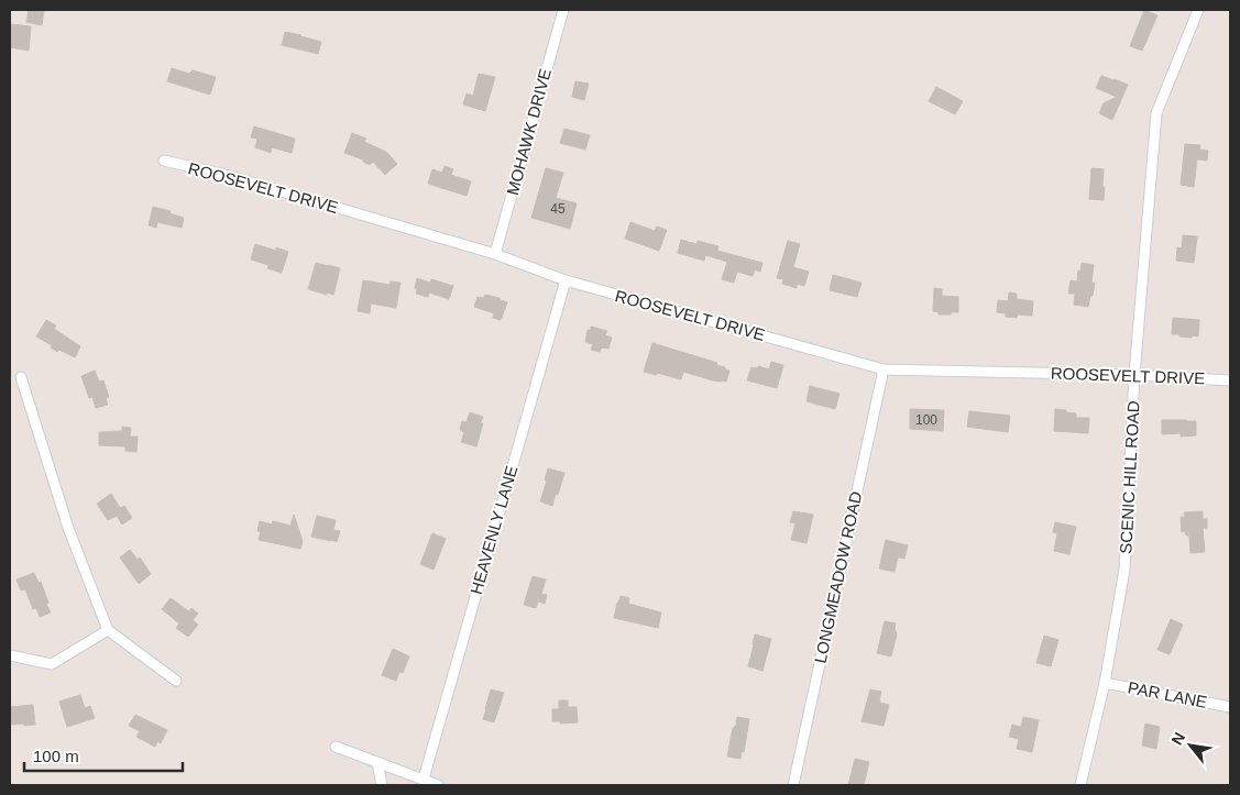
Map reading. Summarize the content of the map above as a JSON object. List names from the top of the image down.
{
  "streets": {
    "street": [
      "MOHAWK DRIVE",
      "ROOSEVELT DRIVE",
      "SCENIC HILL ROAD",
      "HEAVENLY LANE",
      "LONGMEADOW ROAD",
      "PAR LANE"
    ]
  },
  "crossings": [
    ["MOHAWK DRIVE", "ROOSEVELT DRIVE"],
    ["ROOSEVELT DRIVE", "SCENIC HILL ROAD"],
    ["ROOSEVELT DRIVE", "HEAVENLY LANE"],
    ["ROOSEVELT DRIVE", "LONGMEADOW ROAD"],
    ["SCENIC HILL ROAD", "PAR LANE"]
  ],
  "house_numbers": ["45", "100"],
  "scale_bar": "100 m",
  "north": "top left"
}
